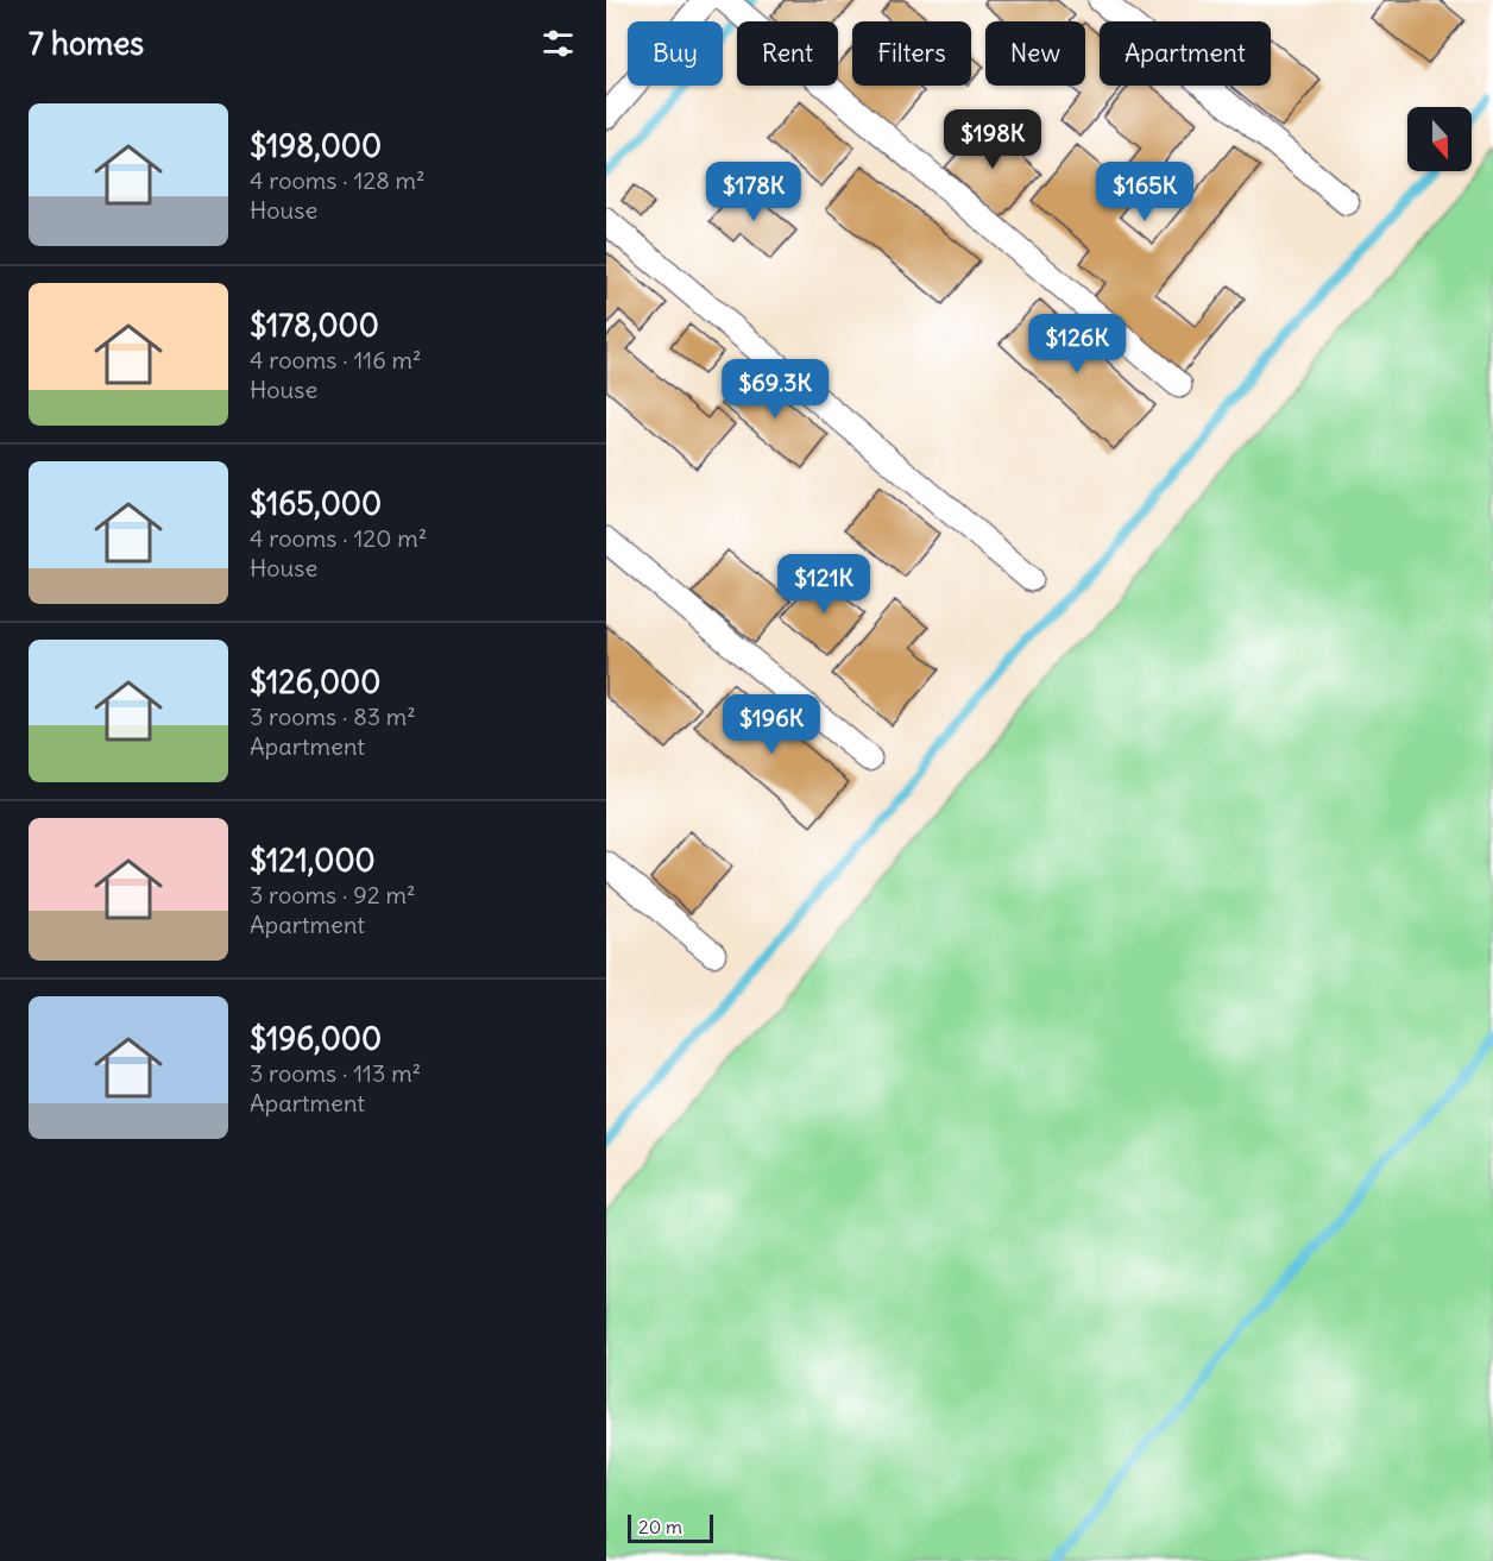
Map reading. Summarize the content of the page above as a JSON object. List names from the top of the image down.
{
  "scale_bar": "20 m",
  "north": "bottom",
  "page": {
    "heading": "7 homes",
    "chip": [
      "Buy",
      "Rent",
      "Filters",
      "New",
      "Apartment"
    ],
    "list": [
      {
        "name": "$198,000",
        "note": "4 rooms · 128 m² · House"
      },
      {
        "name": "$178,000",
        "note": "4 rooms · 116 m² · House"
      },
      {
        "name": "$165,000",
        "note": "4 rooms · 120 m² · House"
      },
      {
        "name": "$126,000",
        "note": "3 rooms · 83 m² · Apartment"
      },
      {
        "name": "$121,000",
        "note": "3 rooms · 92 m² · Apartment"
      },
      {
        "name": "$196,000",
        "note": "3 rooms · 113 m² · Apartment"
      }
    ],
    "price": [
      "$198K",
      "$178K",
      "$165K",
      "$126K",
      "$69.3K",
      "$121K",
      "$196K"
    ],
    "scale": "20 m"
  }
}
